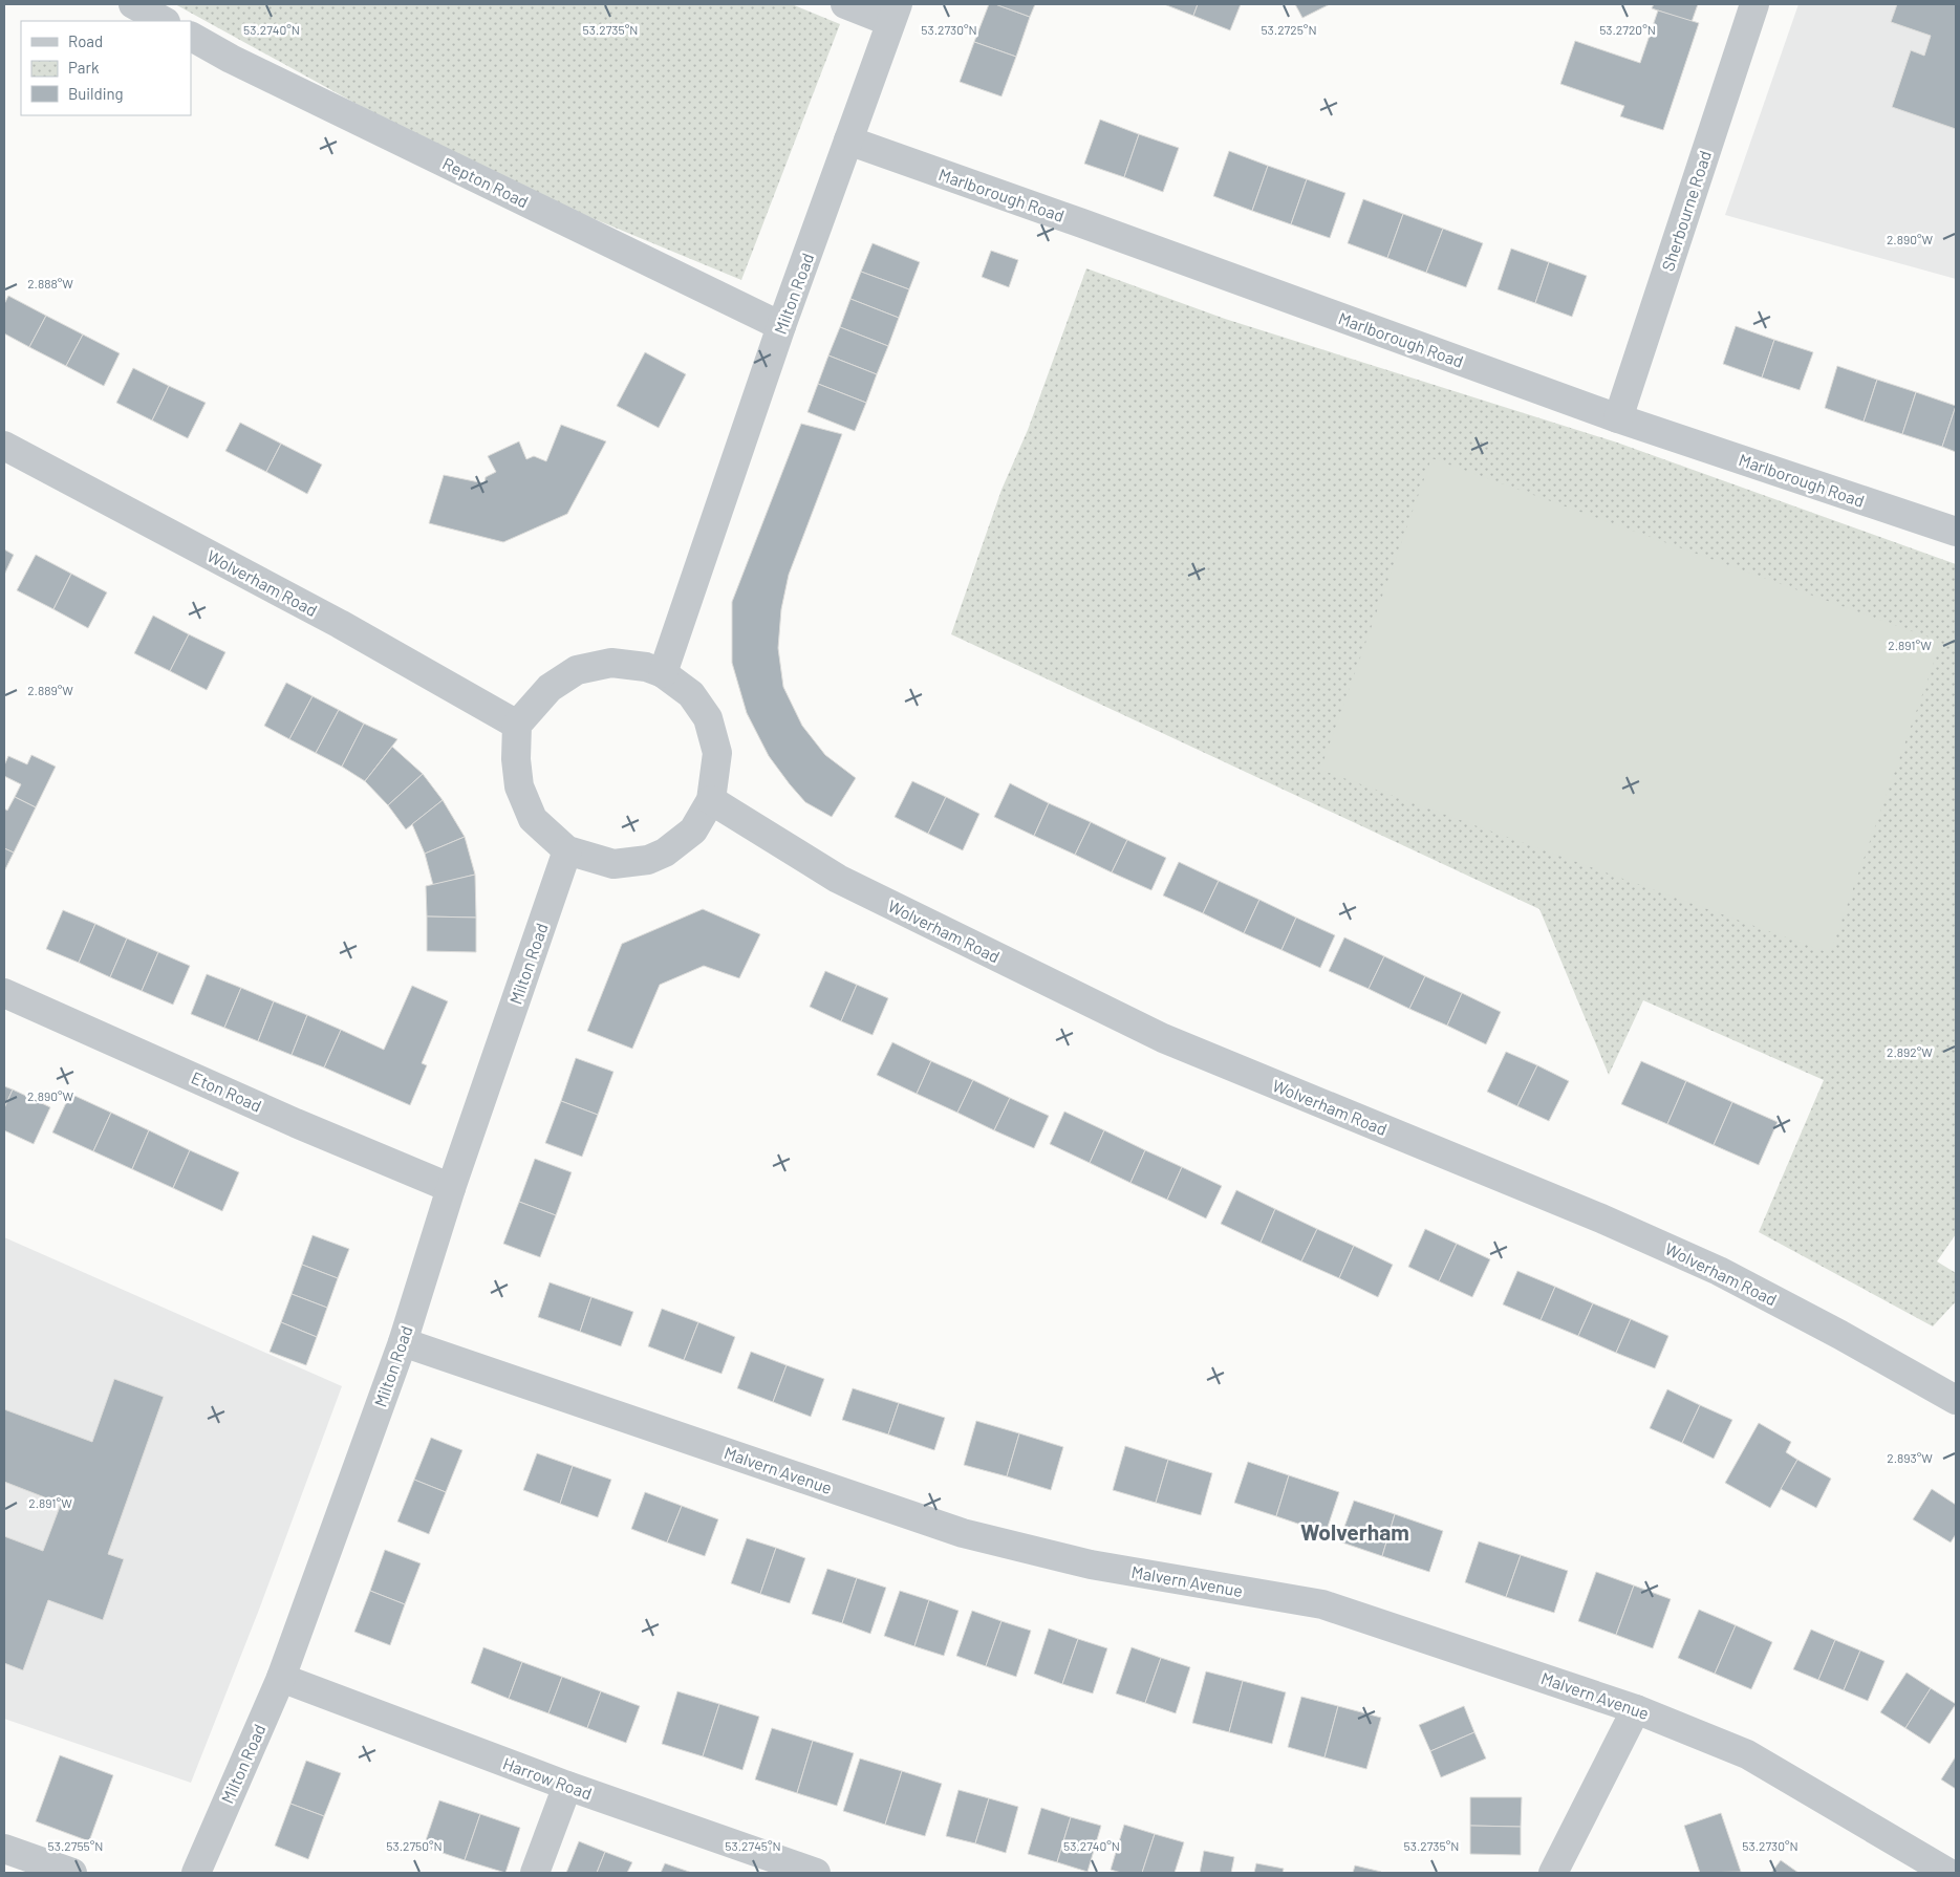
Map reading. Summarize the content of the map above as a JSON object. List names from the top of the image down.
{
  "streets": {
    "street": [
      "Repton Road",
      "Marlborough Road",
      "Sherbourne Road",
      "Milton Road",
      "Wolverham Road",
      "Eton Road",
      "Malvern Avenue",
      "Harrow Road"
    ]
  },
  "crossings": [
    ["Repton Road", "Milton Road"],
    ["Marlborough Road", "Sherbourne Road"],
    ["Marlborough Road", "Milton Road"],
    ["Milton Road", "Eton Road"],
    ["Milton Road", "Malvern Avenue"],
    ["Milton Road", "Harrow Road"]
  ],
  "districts": ["Wolverham"],
  "legend": ["Road", "Park", "Building"],
  "coordinates": [
    "53.2740°N",
    "53.2735°N",
    "53.2730°N",
    "53.2725°N",
    "53.2720°N",
    "2.890°W",
    "2.888°W",
    "2.891°W",
    "2.889°W",
    "2.892°W",
    "2.893°W",
    "53.2755°N",
    "53.2750°N",
    "53.2745°N"
  ]
}
